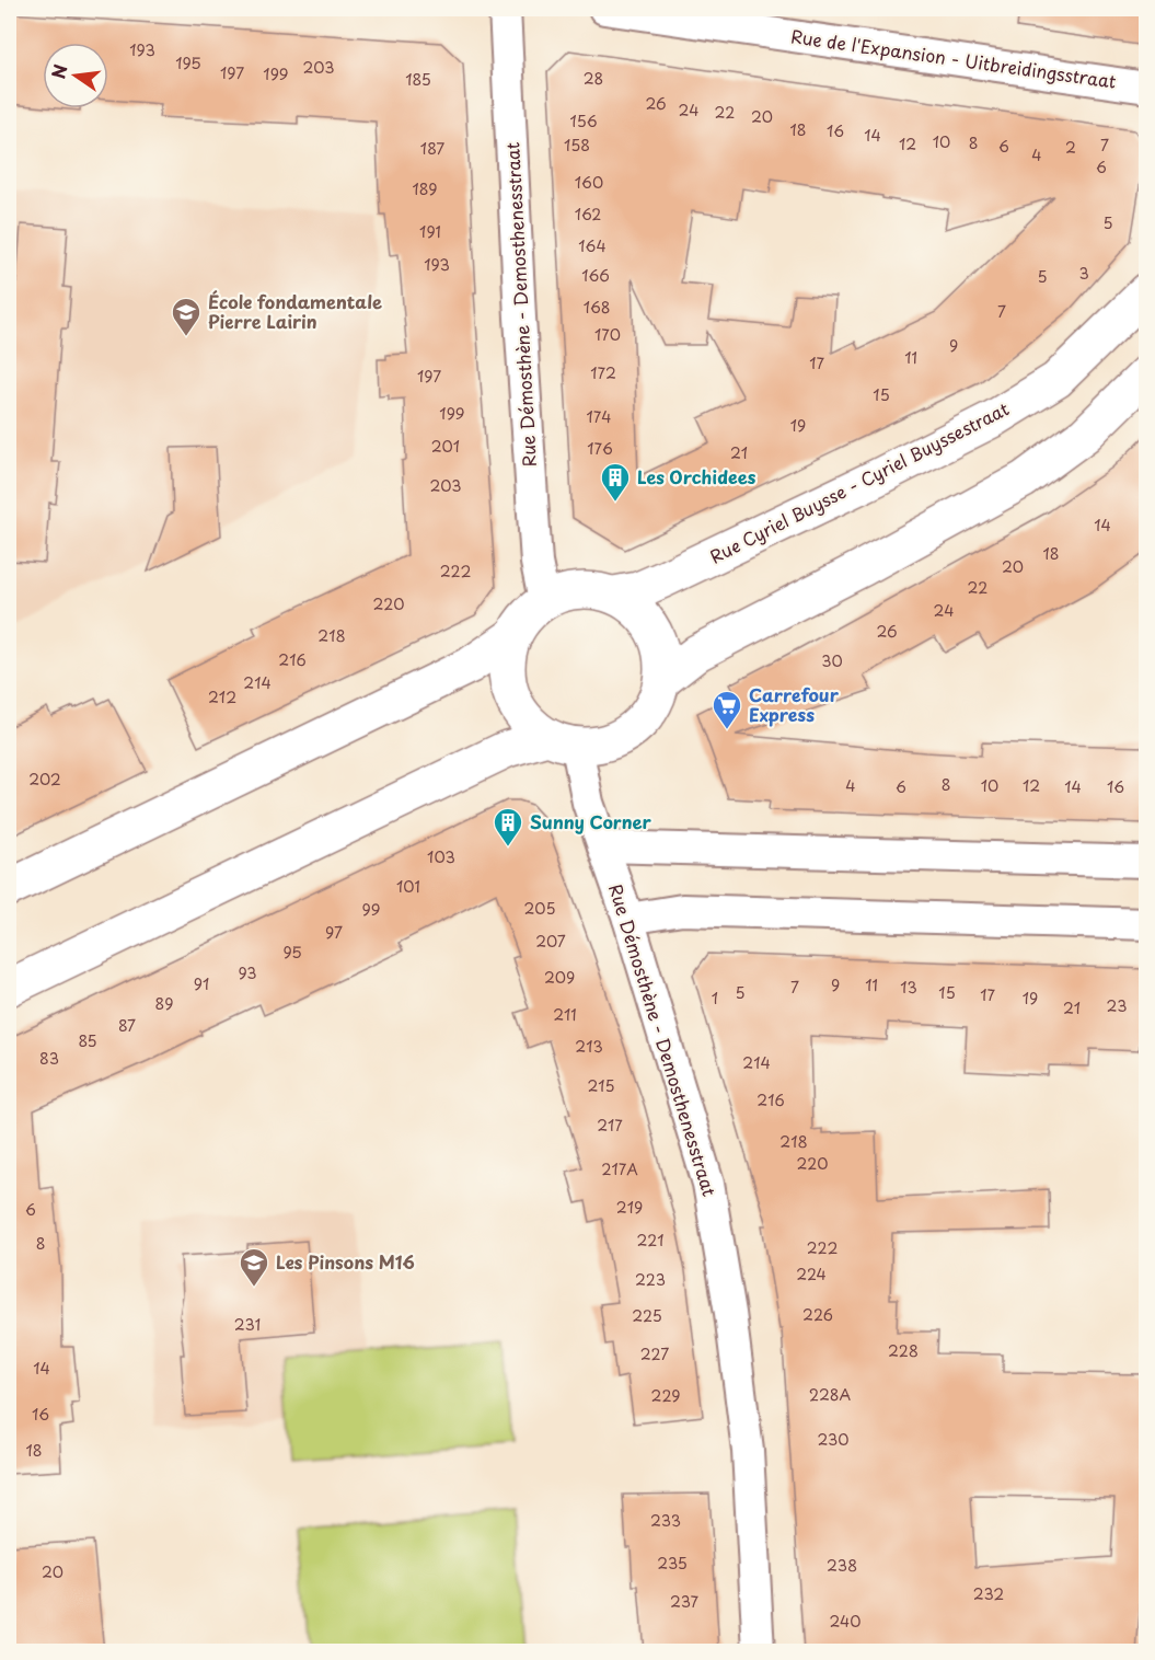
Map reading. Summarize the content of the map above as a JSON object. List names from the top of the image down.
{
  "streets": {
    "street": ["Rue de l'Expansion - Uitbreidingsstraat", "Rue Démosthène - Demosthenesstraat", "Rue Cyriel Buysse - Cyriel Buyssestraat"]
  },
  "crossings": [
    ["Rue Démosthène - Demosthenesstraat", "Rue Cyriel Buysse - Cyriel Buyssestraat"]
  ],
  "places": {
    "school or university": ["École fondamentale Pierre Lairin", "Les Pinsons M16"],
    "building": ["Les Orchidees", "Sunny Corner"],
    "supermarket": ["Carrefour Express"]
  },
  "house_numbers": [
    "193",
    "195",
    "203",
    "197",
    "199",
    "28",
    "185",
    "26",
    "24",
    "22",
    "20",
    "156",
    "18",
    "16",
    "14",
    "10",
    "8",
    "12",
    "158",
    "7",
    "6",
    "2",
    "187",
    "4",
    "6",
    "160",
    "189",
    "162",
    "5",
    "191",
    "164",
    "193",
    "3",
    "166",
    "5",
    "168",
    "7",
    "170",
    "9",
    "11",
    "17",
    "172",
    "197",
    "15",
    "199",
    "174",
    "19",
    "201",
    "176",
    "21",
    "203",
    "14",
    "18",
    "20",
    "222",
    "22",
    "220",
    "24",
    "26",
    "218",
    "216",
    "30",
    "214",
    "212",
    "202",
    "8",
    "4",
    "10",
    "12",
    "6",
    "14",
    "16",
    "103",
    "101",
    "205",
    "99",
    "97",
    "207",
    "95",
    "93",
    "209",
    "91",
    "9",
    "11",
    "7",
    "13",
    "5",
    "15",
    "17",
    "1",
    "19",
    "89",
    "23",
    "21",
    "211",
    "87",
    "85",
    "213",
    "83",
    "214",
    "215",
    "216",
    "217",
    "218",
    "220",
    "217A",
    "219",
    "6",
    "221",
    "8",
    "222",
    "224",
    "223",
    "226",
    "225",
    "231",
    "228",
    "227",
    "14",
    "228A",
    "229",
    "16",
    "230",
    "18",
    "233",
    "235",
    "238",
    "20",
    "232",
    "237",
    "240"
  ],
  "north": "left"
}
